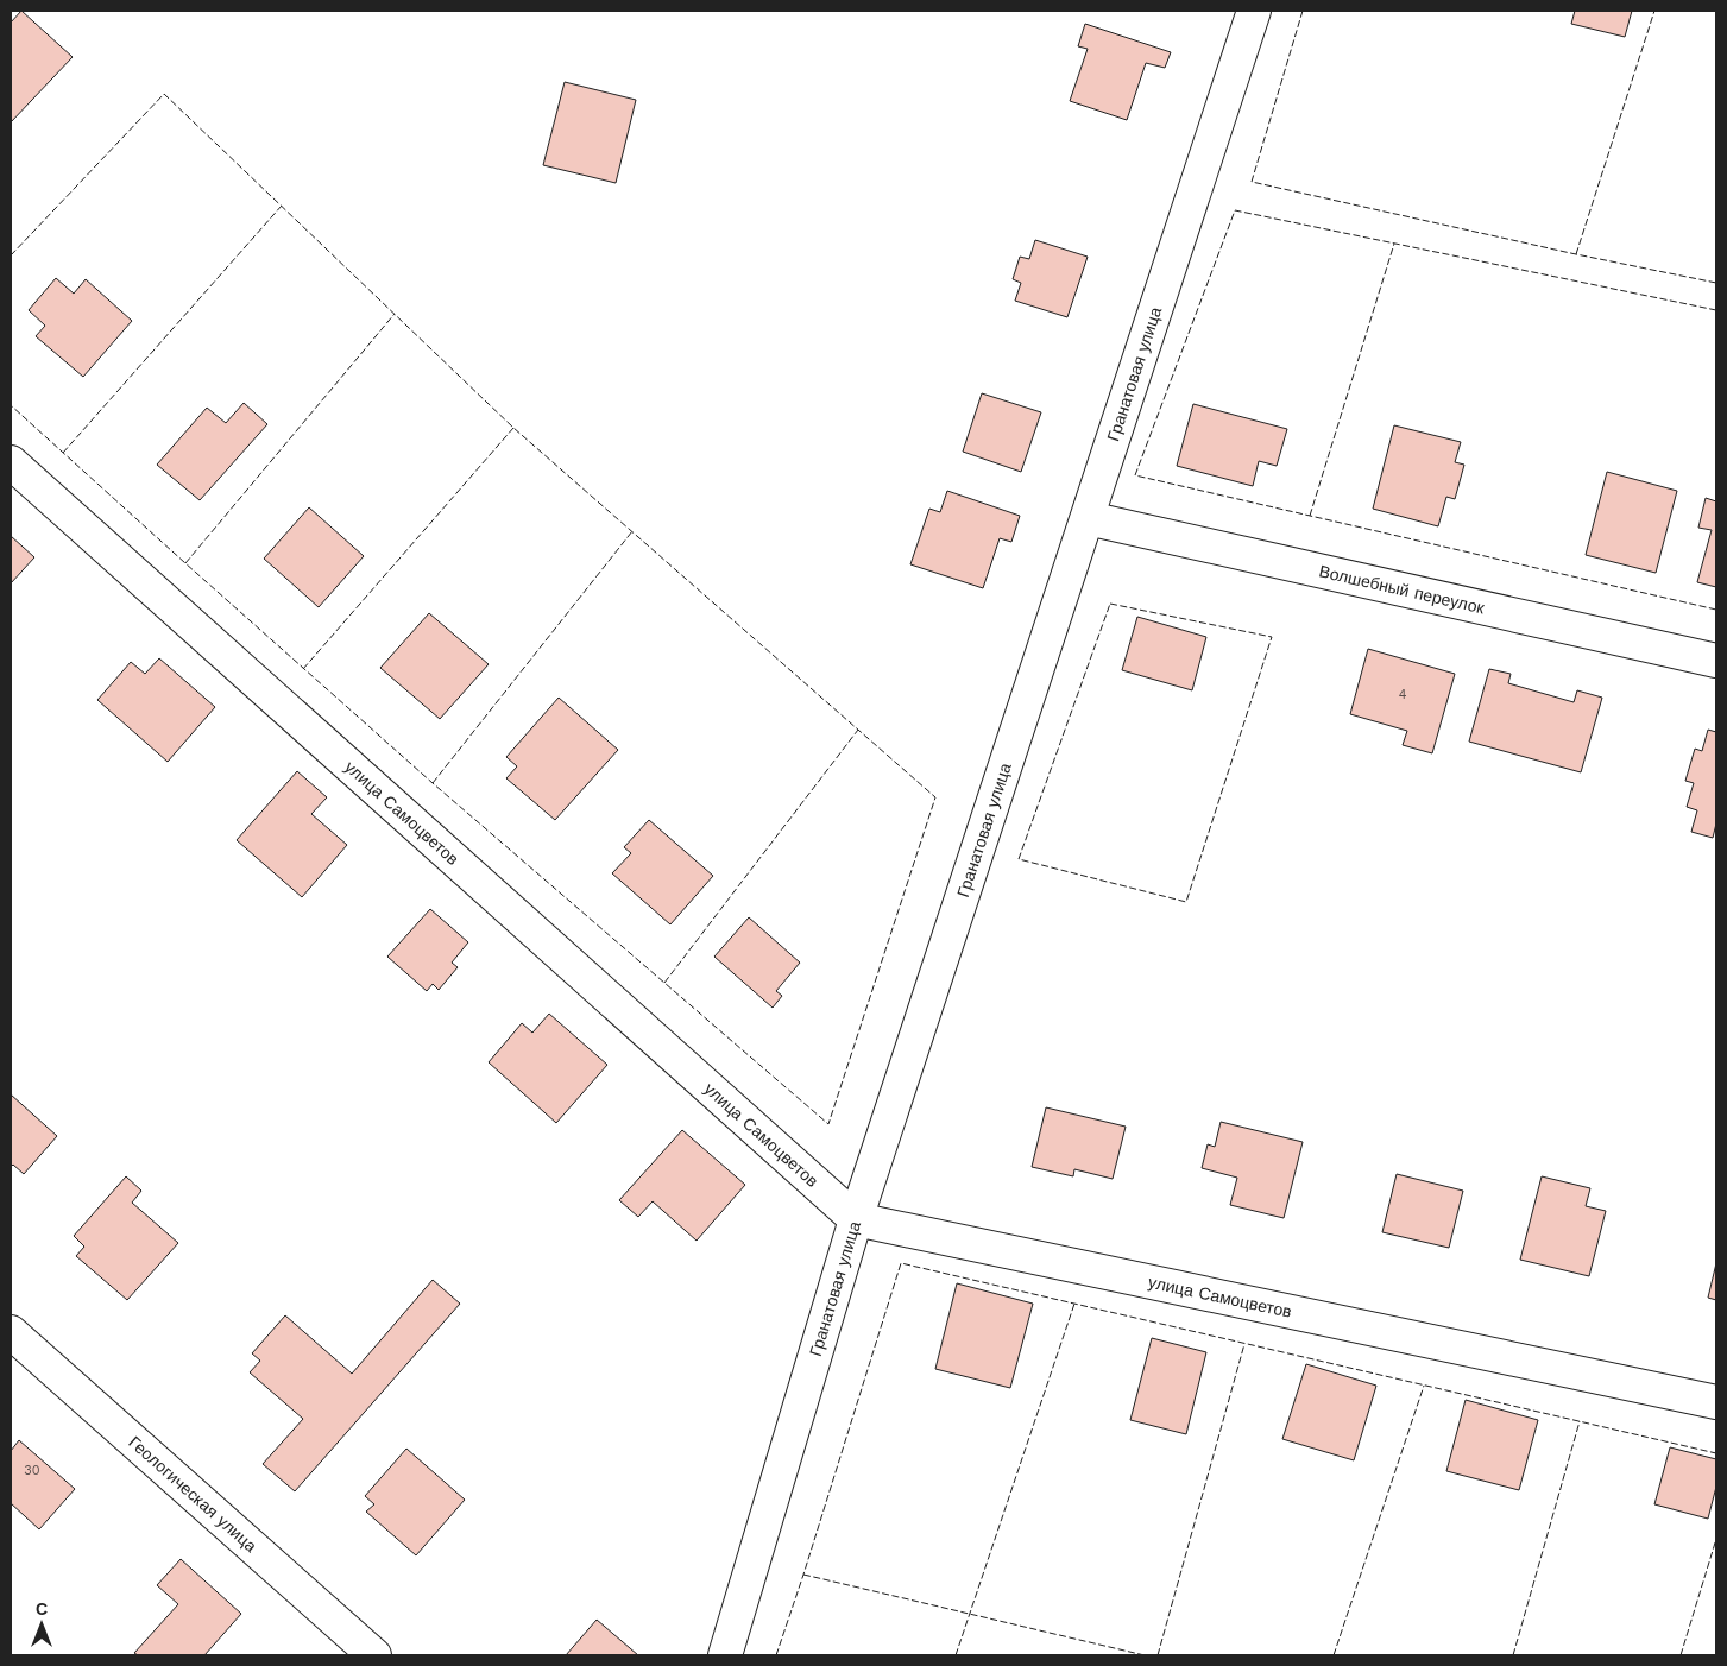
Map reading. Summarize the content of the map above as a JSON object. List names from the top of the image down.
{
  "streets": {
    "street": [
      "Гранатовая улица",
      "Волшебный переулок",
      "улица Самоцветов",
      "Геологическая улица"
    ]
  },
  "crossings": [
    ["Гранатовая улица", "Волшебный переулок"],
    ["Гранатовая улица", "улица Самоцветов"]
  ],
  "house_numbers": ["4", "30"],
  "north": "top"
}
